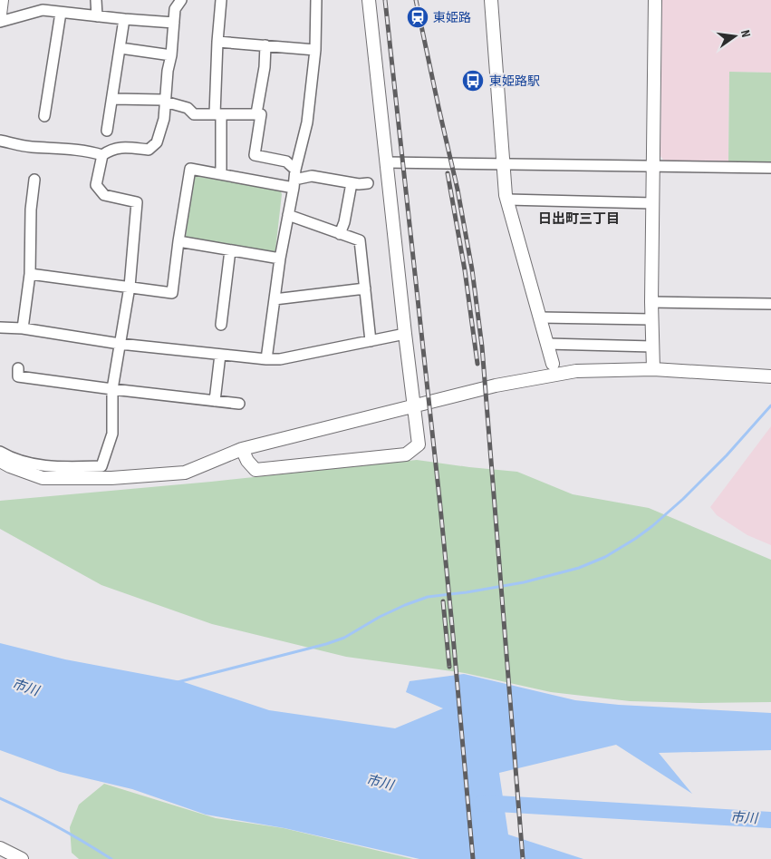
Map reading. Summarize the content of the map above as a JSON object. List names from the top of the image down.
{
  "districts": ["日出町三丁目"],
  "water": ["市川"],
  "places": {
    "station": ["東姫路"],
    "bus stop": ["東姫路駅"]
  },
  "north": "right"
}
